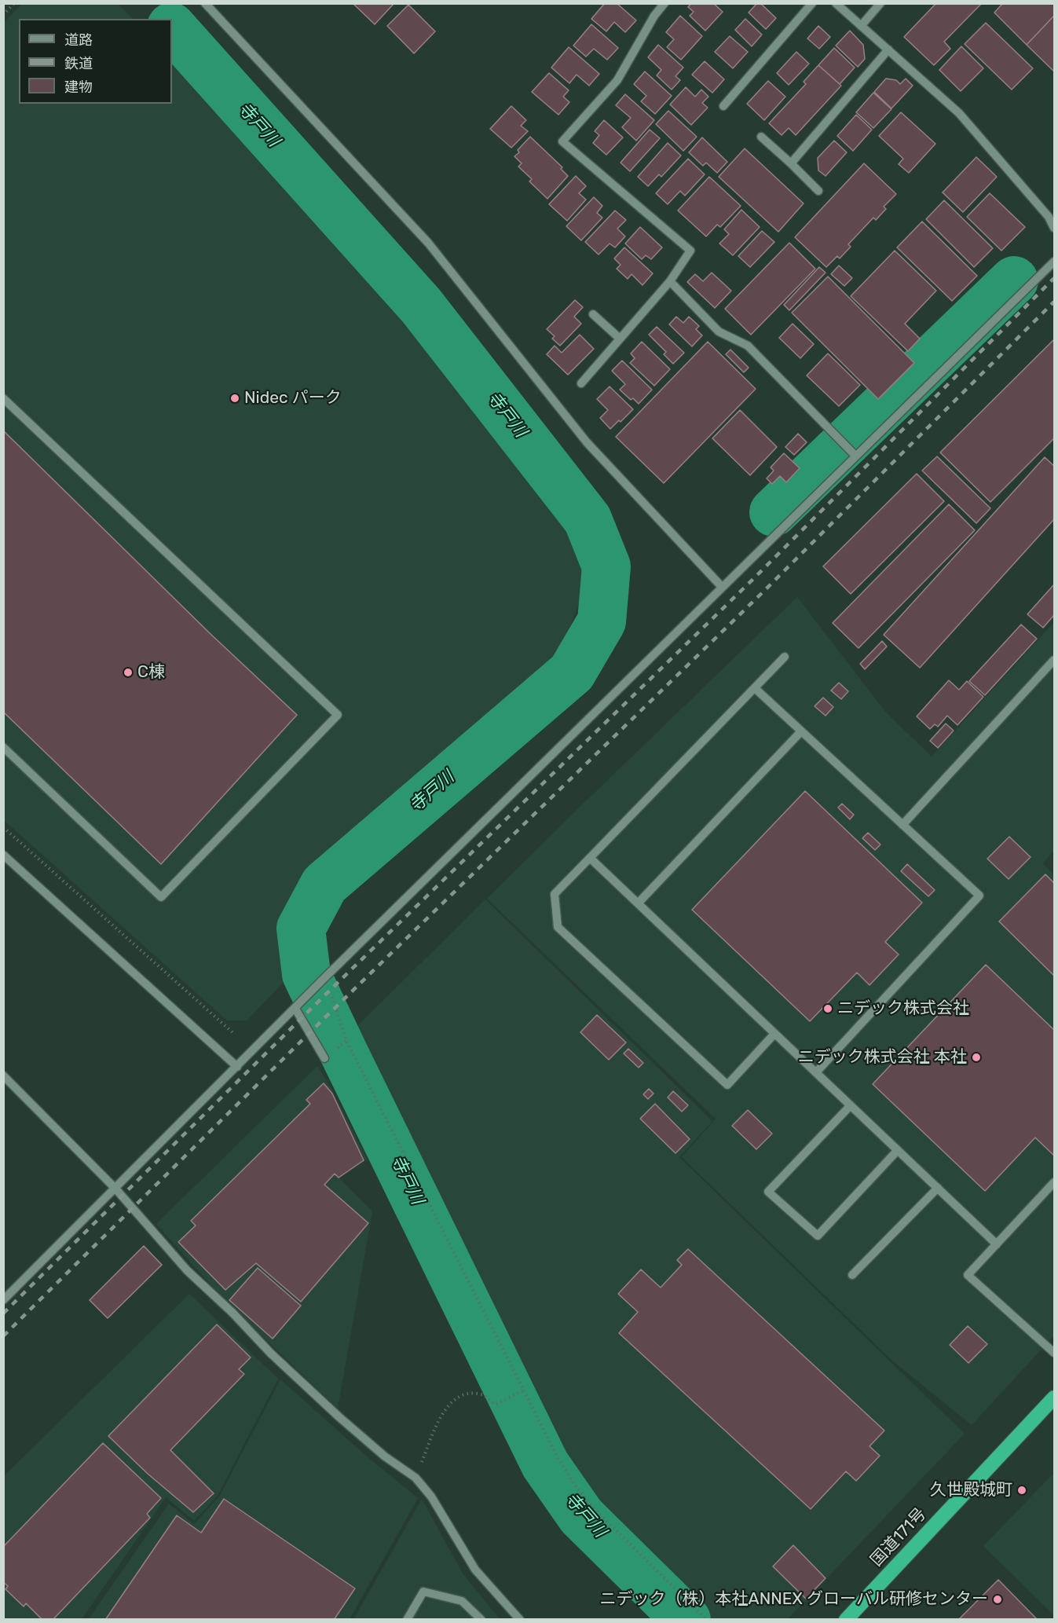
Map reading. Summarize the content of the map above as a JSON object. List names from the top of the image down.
{
  "streets": {
    "highway": ["国道171号"]
  },
  "water": ["寺戸川"],
  "places": [
    "Nidec パーク",
    "C棟",
    "ニデック株式会社",
    "ニデック株式会社 本社",
    "久世殿城町",
    "ニデック（株）本社ANNEX グローバル研修センター"
  ],
  "legend": ["道路", "鉄道", "建物"]
}
